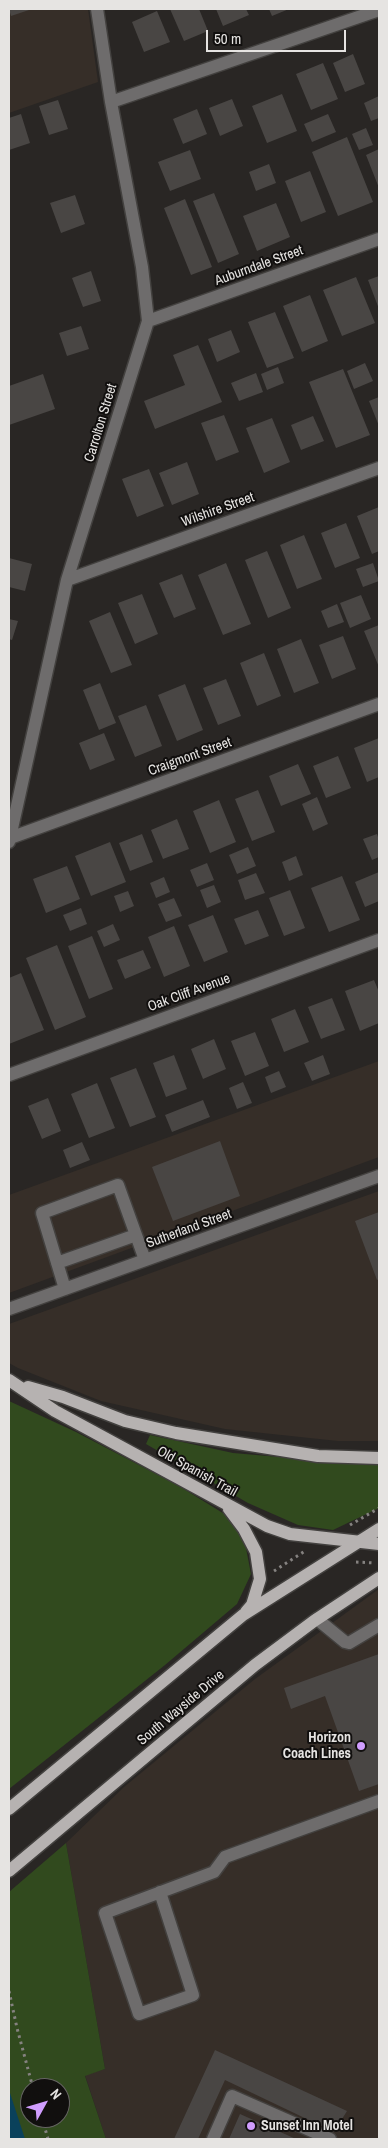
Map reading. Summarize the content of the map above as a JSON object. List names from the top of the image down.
{
  "streets": {
    "main road": ["Old Spanish Trail", "South Wayside Drive"],
    "street": [
      "Auburndale Street",
      "Carrolton Street",
      "Wilshire Street",
      "Craigmont Street",
      "Oak Cliff Avenue",
      "Sutherland Street"
    ]
  },
  "crossings": [
    ["Auburndale Street", "Carrolton Street"],
    ["Carrolton Street", "Wilshire Street"],
    ["Carrolton Street", "Craigmont Street"]
  ],
  "places": ["Horizon Coach Lines", "Sunset Inn Motel"],
  "scale_bar": "50 m",
  "north": "top right"
}
